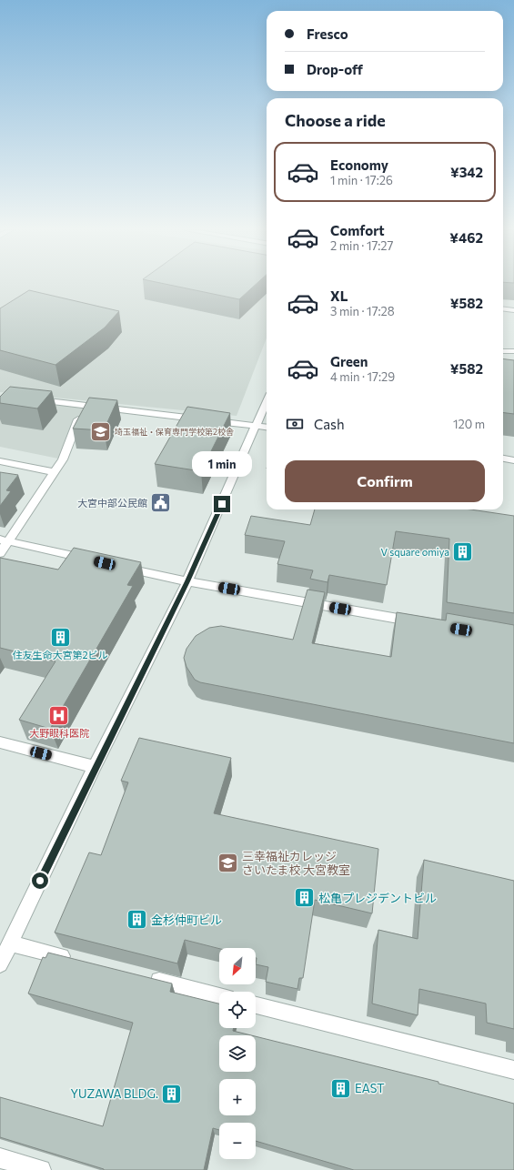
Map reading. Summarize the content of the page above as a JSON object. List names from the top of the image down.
{
  "places": {
    "school or university": ["埼玉福祉・保育専門学校第2校舎", "三幸福祉カレッジ さいたま校 大宮教室"],
    "public building": ["大宮中部公民館"],
    "building": [
      "V square omiya",
      "住友生命大宮第2ビル",
      "松亀プレジデントビル",
      "金杉仲町ビル",
      "EAST",
      "YUZAWA BLDG."
    ],
    "hospital": ["大野眼科医院"]
  },
  "north": "bottom left",
  "page": {
    "banner": ["Fresco", "Drop-off"],
    "heading": "Choose a ride",
    "list": [
      {
        "name": "Economy",
        "note": "1 min · 17:26",
        "value": "¥342"
      },
      {
        "name": "Comfort",
        "note": "2 min · 17:27",
        "value": "¥462"
      },
      {
        "name": "XL",
        "note": "3 min · 17:28",
        "value": "¥582"
      },
      {
        "name": "Green",
        "note": "4 min · 17:29",
        "value": "¥582"
      }
    ],
    "pay": ["Cash", "120 m"],
    "bubble": "1 min",
    "buttons": "Confirm",
    "map_buttons": ["+", "−"]
  }
}
